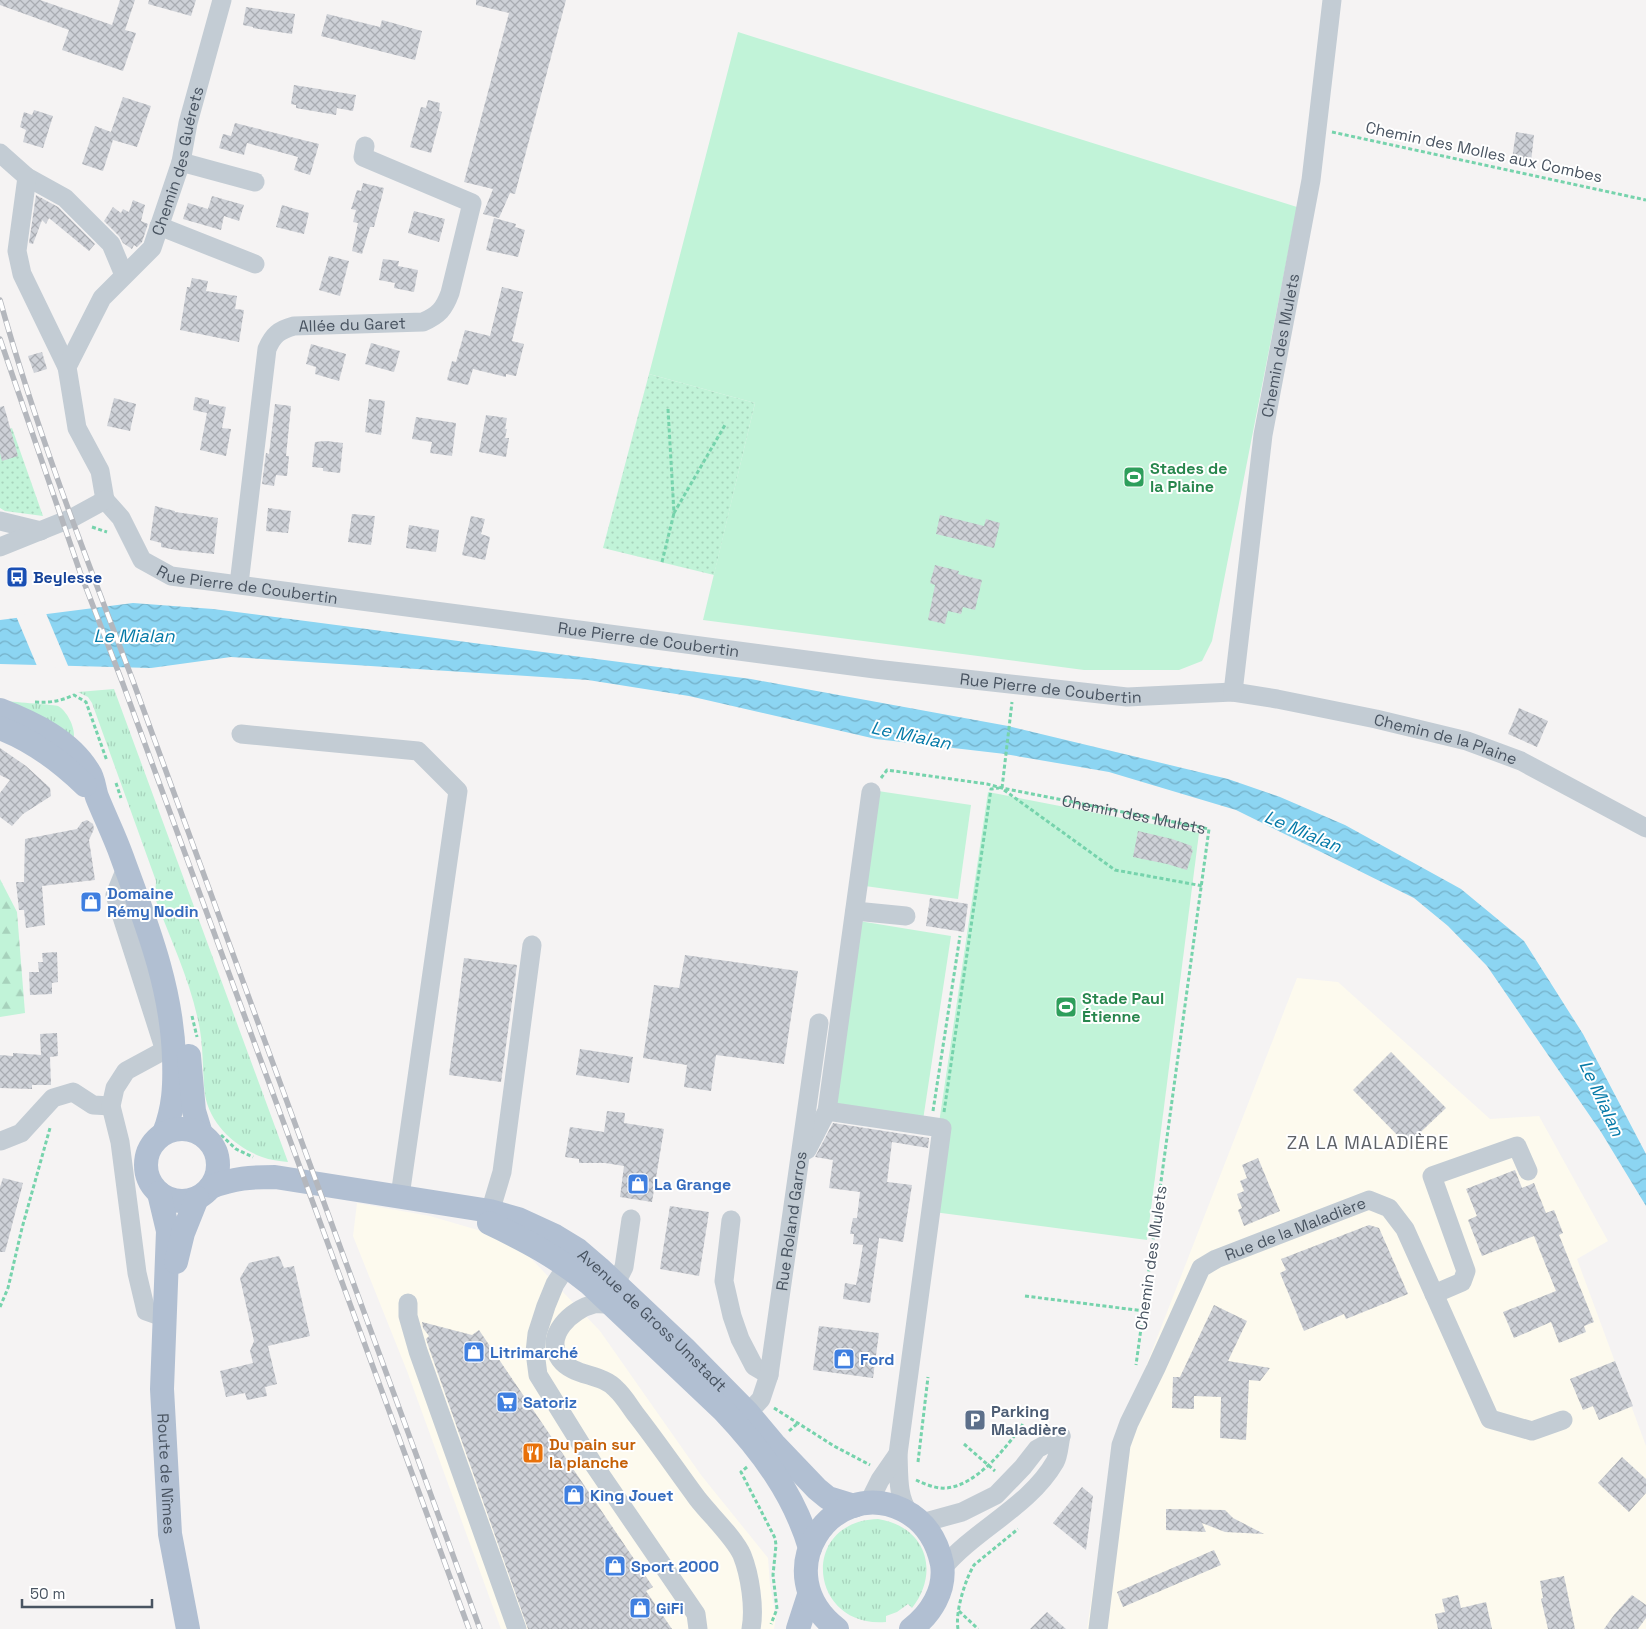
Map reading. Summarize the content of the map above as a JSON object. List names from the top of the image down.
{
  "streets": {
    "main road": ["Avenue de Gross Umstadt", "Route de Nîmes"],
    "street": [
      "Chemin des Guérets",
      "Allée du Garet",
      "Chemin des Mulets",
      "Rue Pierre de Coubertin",
      "Chemin de la Plaine",
      "Rue Roland Garros",
      "Rue de la Maladière"
    ],
    "path": ["Chemin des Molles aux Combes"]
  },
  "crossings": [
    ["Chemin des Molles aux Combes", "Chemin des Mulets"],
    ["Allée du Garet", "Rue Pierre de Coubertin"],
    ["Chemin des Mulets", "Rue Pierre de Coubertin"],
    ["Chemin des Mulets", "Chemin de la Plaine"],
    ["Rue Pierre de Coubertin", "Chemin de la Plaine"],
    ["Rue Roland Garros", "Avenue de Gross Umstadt"],
    ["Avenue de Gross Umstadt", "Route de Nîmes"]
  ],
  "districts": ["ZA LA MALADIÈRE"],
  "water": ["Le Mialan"],
  "places": {
    "sports": ["Stades de la Plaine", "Stade Paul Étienne"],
    "bus stop": ["Beylesse"],
    "shop": [
      "Domaine Rémy Nodin",
      "La Grange",
      "Litrimarché",
      "Ford",
      "King Jouet",
      "Sport 2000",
      "GiFi"
    ],
    "supermarket": ["Satoriz"],
    "parking": ["Parking Maladière"],
    "restaurant": ["Du pain sur la planche"]
  },
  "scale_bar": "50 m"
}
